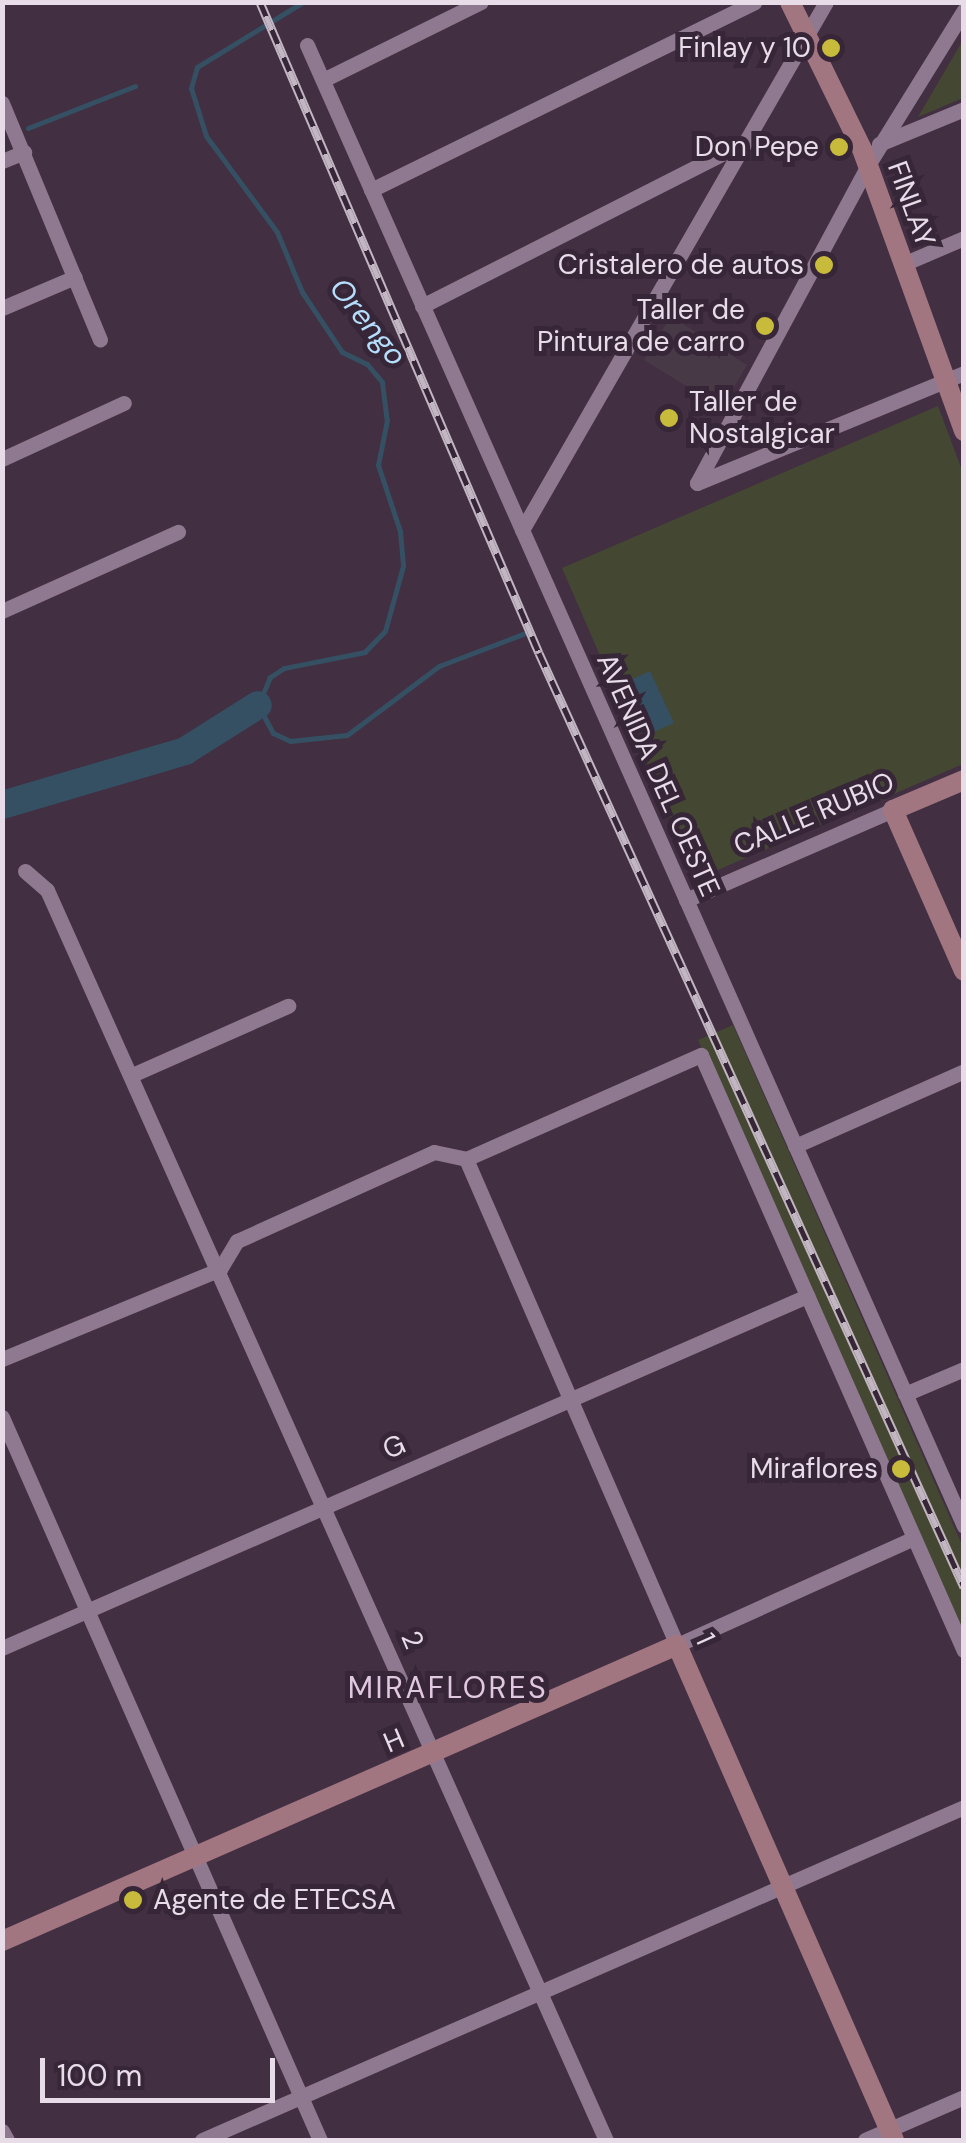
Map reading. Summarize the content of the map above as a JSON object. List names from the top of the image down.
{
  "streets": {
    "street": [
      "FINLAY",
      "AVENIDA DEL OESTE",
      "CALLE RUBIO",
      "G",
      "1",
      "2",
      "H"
    ]
  },
  "crossings": [
    ["AVENIDA DEL OESTE", "CALLE RUBIO"],
    ["G", "1"],
    ["G", "2"],
    ["1", "H"],
    ["2", "H"]
  ],
  "districts": ["MIRAFLORES"],
  "water": ["Orengo"],
  "places": [
    "Finlay y 10",
    "Don Pepe",
    "Cristalero de autos",
    "Taller de Pintura de carro",
    "Taller de Nostalgicar",
    "Miraflores",
    "Agente de ETECSA"
  ],
  "scale_bar": "100 m"
}
